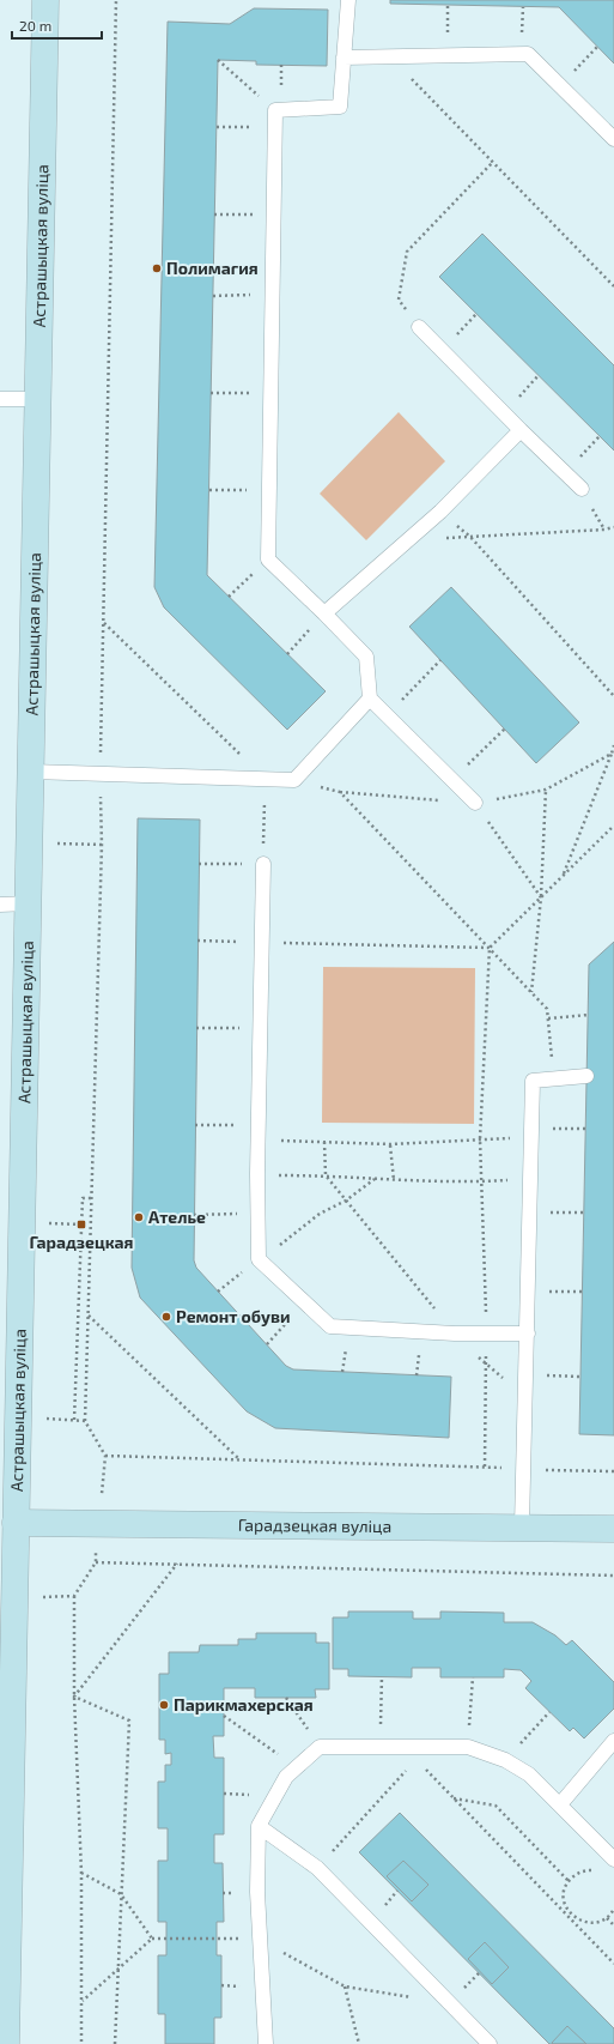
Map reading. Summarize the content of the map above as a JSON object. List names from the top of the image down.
{
  "streets": {
    "main road": ["Астрашыцкая вуліца", "Гарадзецкая вуліца"]
  },
  "crossings": [
    ["Астрашыцкая вуліца", "Гарадзецкая вуліца"]
  ],
  "places": {
    "other": [
      "Полимагия",
      "Ателье",
      "Ремонт обуви",
      "Парикмахерская"
    ],
    "transit": ["Гарадзецкая"]
  },
  "scale_bar": "20 m"
}
